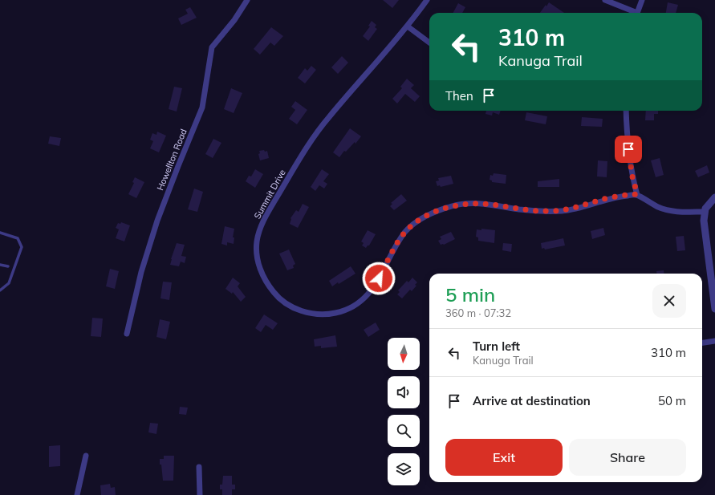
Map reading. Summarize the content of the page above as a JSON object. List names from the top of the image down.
{
  "streets": {
    "street": ["Howellton Road", "Summit Drive"]
  },
  "north": "bottom",
  "page": {
    "turn": ["310 m", "Kanuga Trail"],
    "then": "Then",
    "heading": ["5 min", "360 m · 07:32"],
    "list": [
      {
        "name": "Turn left",
        "note": "Kanuga Trail",
        "value": "310 m"
      },
      {
        "name": "Arrive at destination",
        "value": "50 m"
      }
    ],
    "buttons": ["Exit", "Share"]
  }
}
